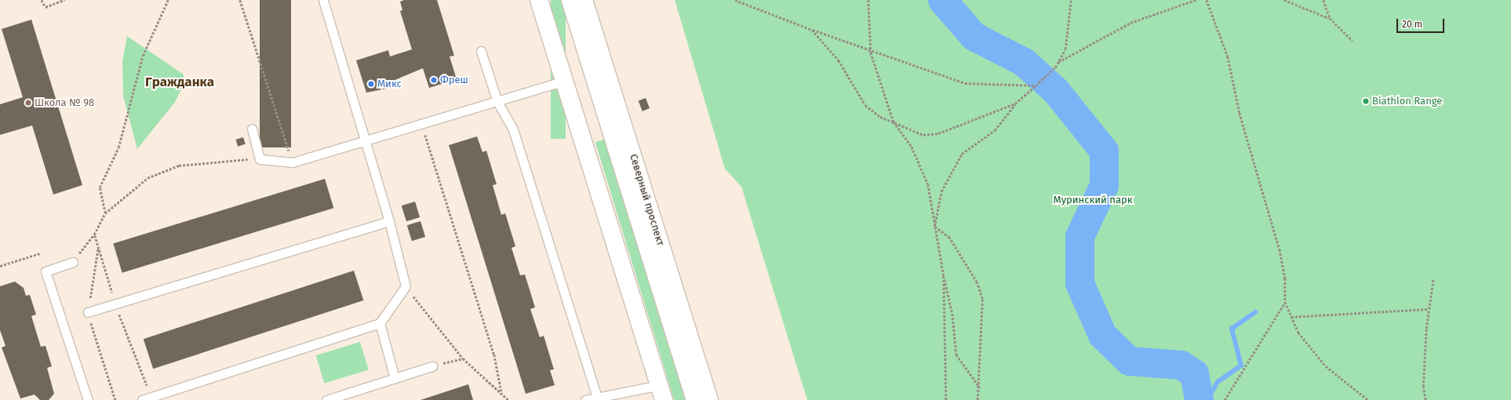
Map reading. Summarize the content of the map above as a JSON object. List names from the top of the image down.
{
  "streets": {
    "main road": ["Северный проспект"]
  },
  "districts": ["Гражданка"],
  "parks": ["Муринский парк"],
  "places": [
    "Фреш",
    "Микс",
    "Biathlon Range",
    "Школа № 98"
  ],
  "scale_bar": "20 m"
}
